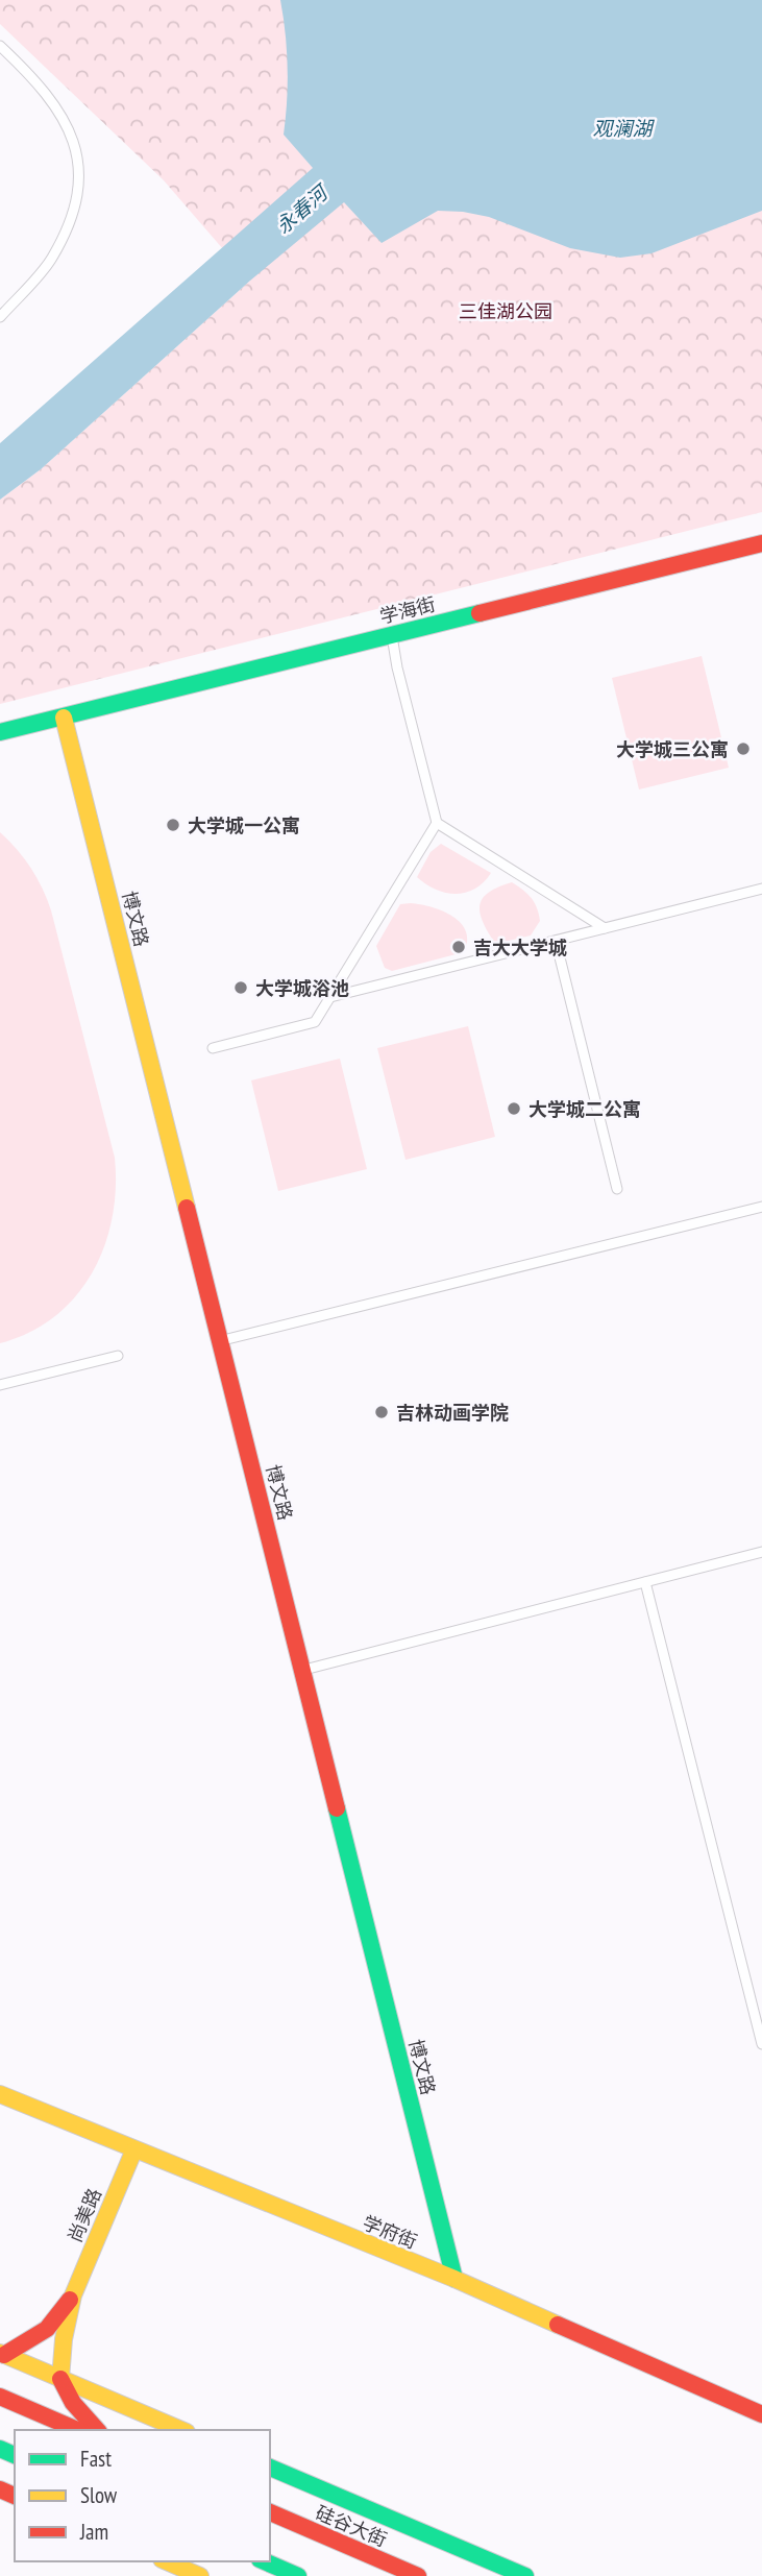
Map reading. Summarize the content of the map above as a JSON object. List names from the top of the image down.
{
  "streets": {
    "street": [
      "学海街",
      "博文路",
      "尚美路",
      "学府街",
      "硅谷大街"
    ]
  },
  "crossings": [
    ["学海街", "博文路"],
    ["博文路", "学府街"],
    ["尚美路", "学府街"]
  ],
  "water": ["观澜湖", "永春河"],
  "parks": ["三佳湖公园"],
  "places": [
    "大学城三公寓",
    "大学城一公寓",
    "吉大大学城",
    "大学城浴池",
    "大学城二公寓",
    "吉林动画学院"
  ],
  "legend": ["Fast", "Slow", "Jam"]
}
